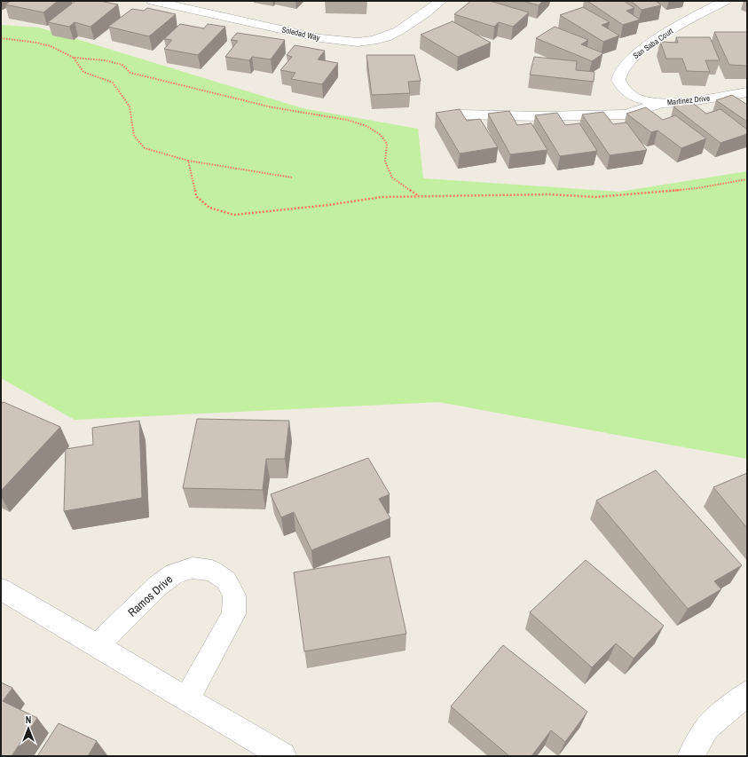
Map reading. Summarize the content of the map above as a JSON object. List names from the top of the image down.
{
  "streets": {
    "street": [
      "Soledad Way",
      "San Saba Court",
      "Martinez Drive",
      "Ramos Drive"
    ]
  },
  "crossings": [
    ["San Saba Court", "Martinez Drive"]
  ],
  "north": "top"
}
